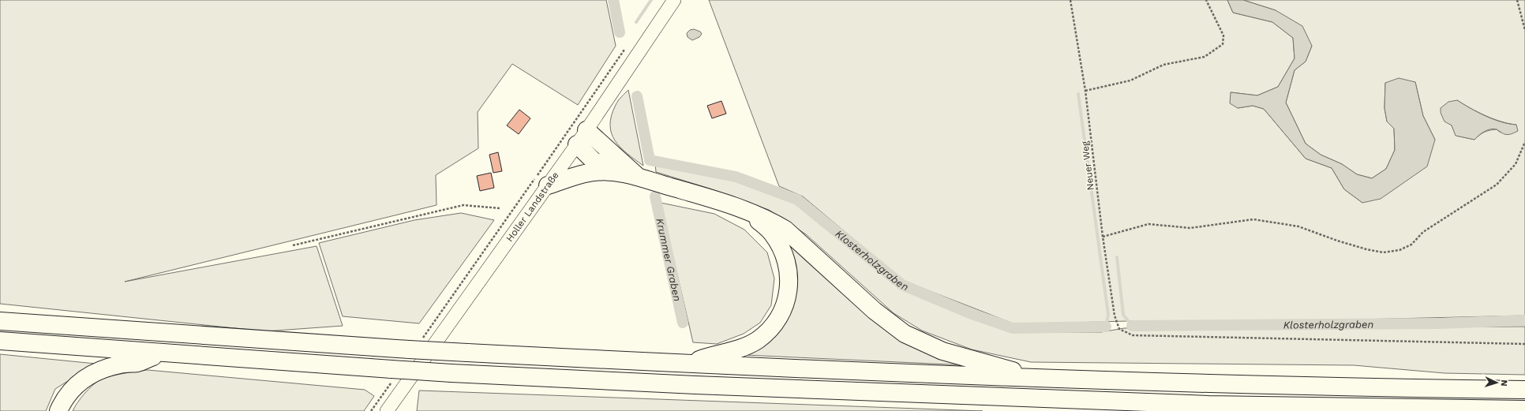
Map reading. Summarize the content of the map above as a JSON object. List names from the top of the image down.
{
  "streets": {
    "main road": ["Holler Landstraße"],
    "path": ["Neuer Weg"]
  },
  "water": ["Klosterholzgraben", "Krummer Graben"],
  "north": "right"
}
